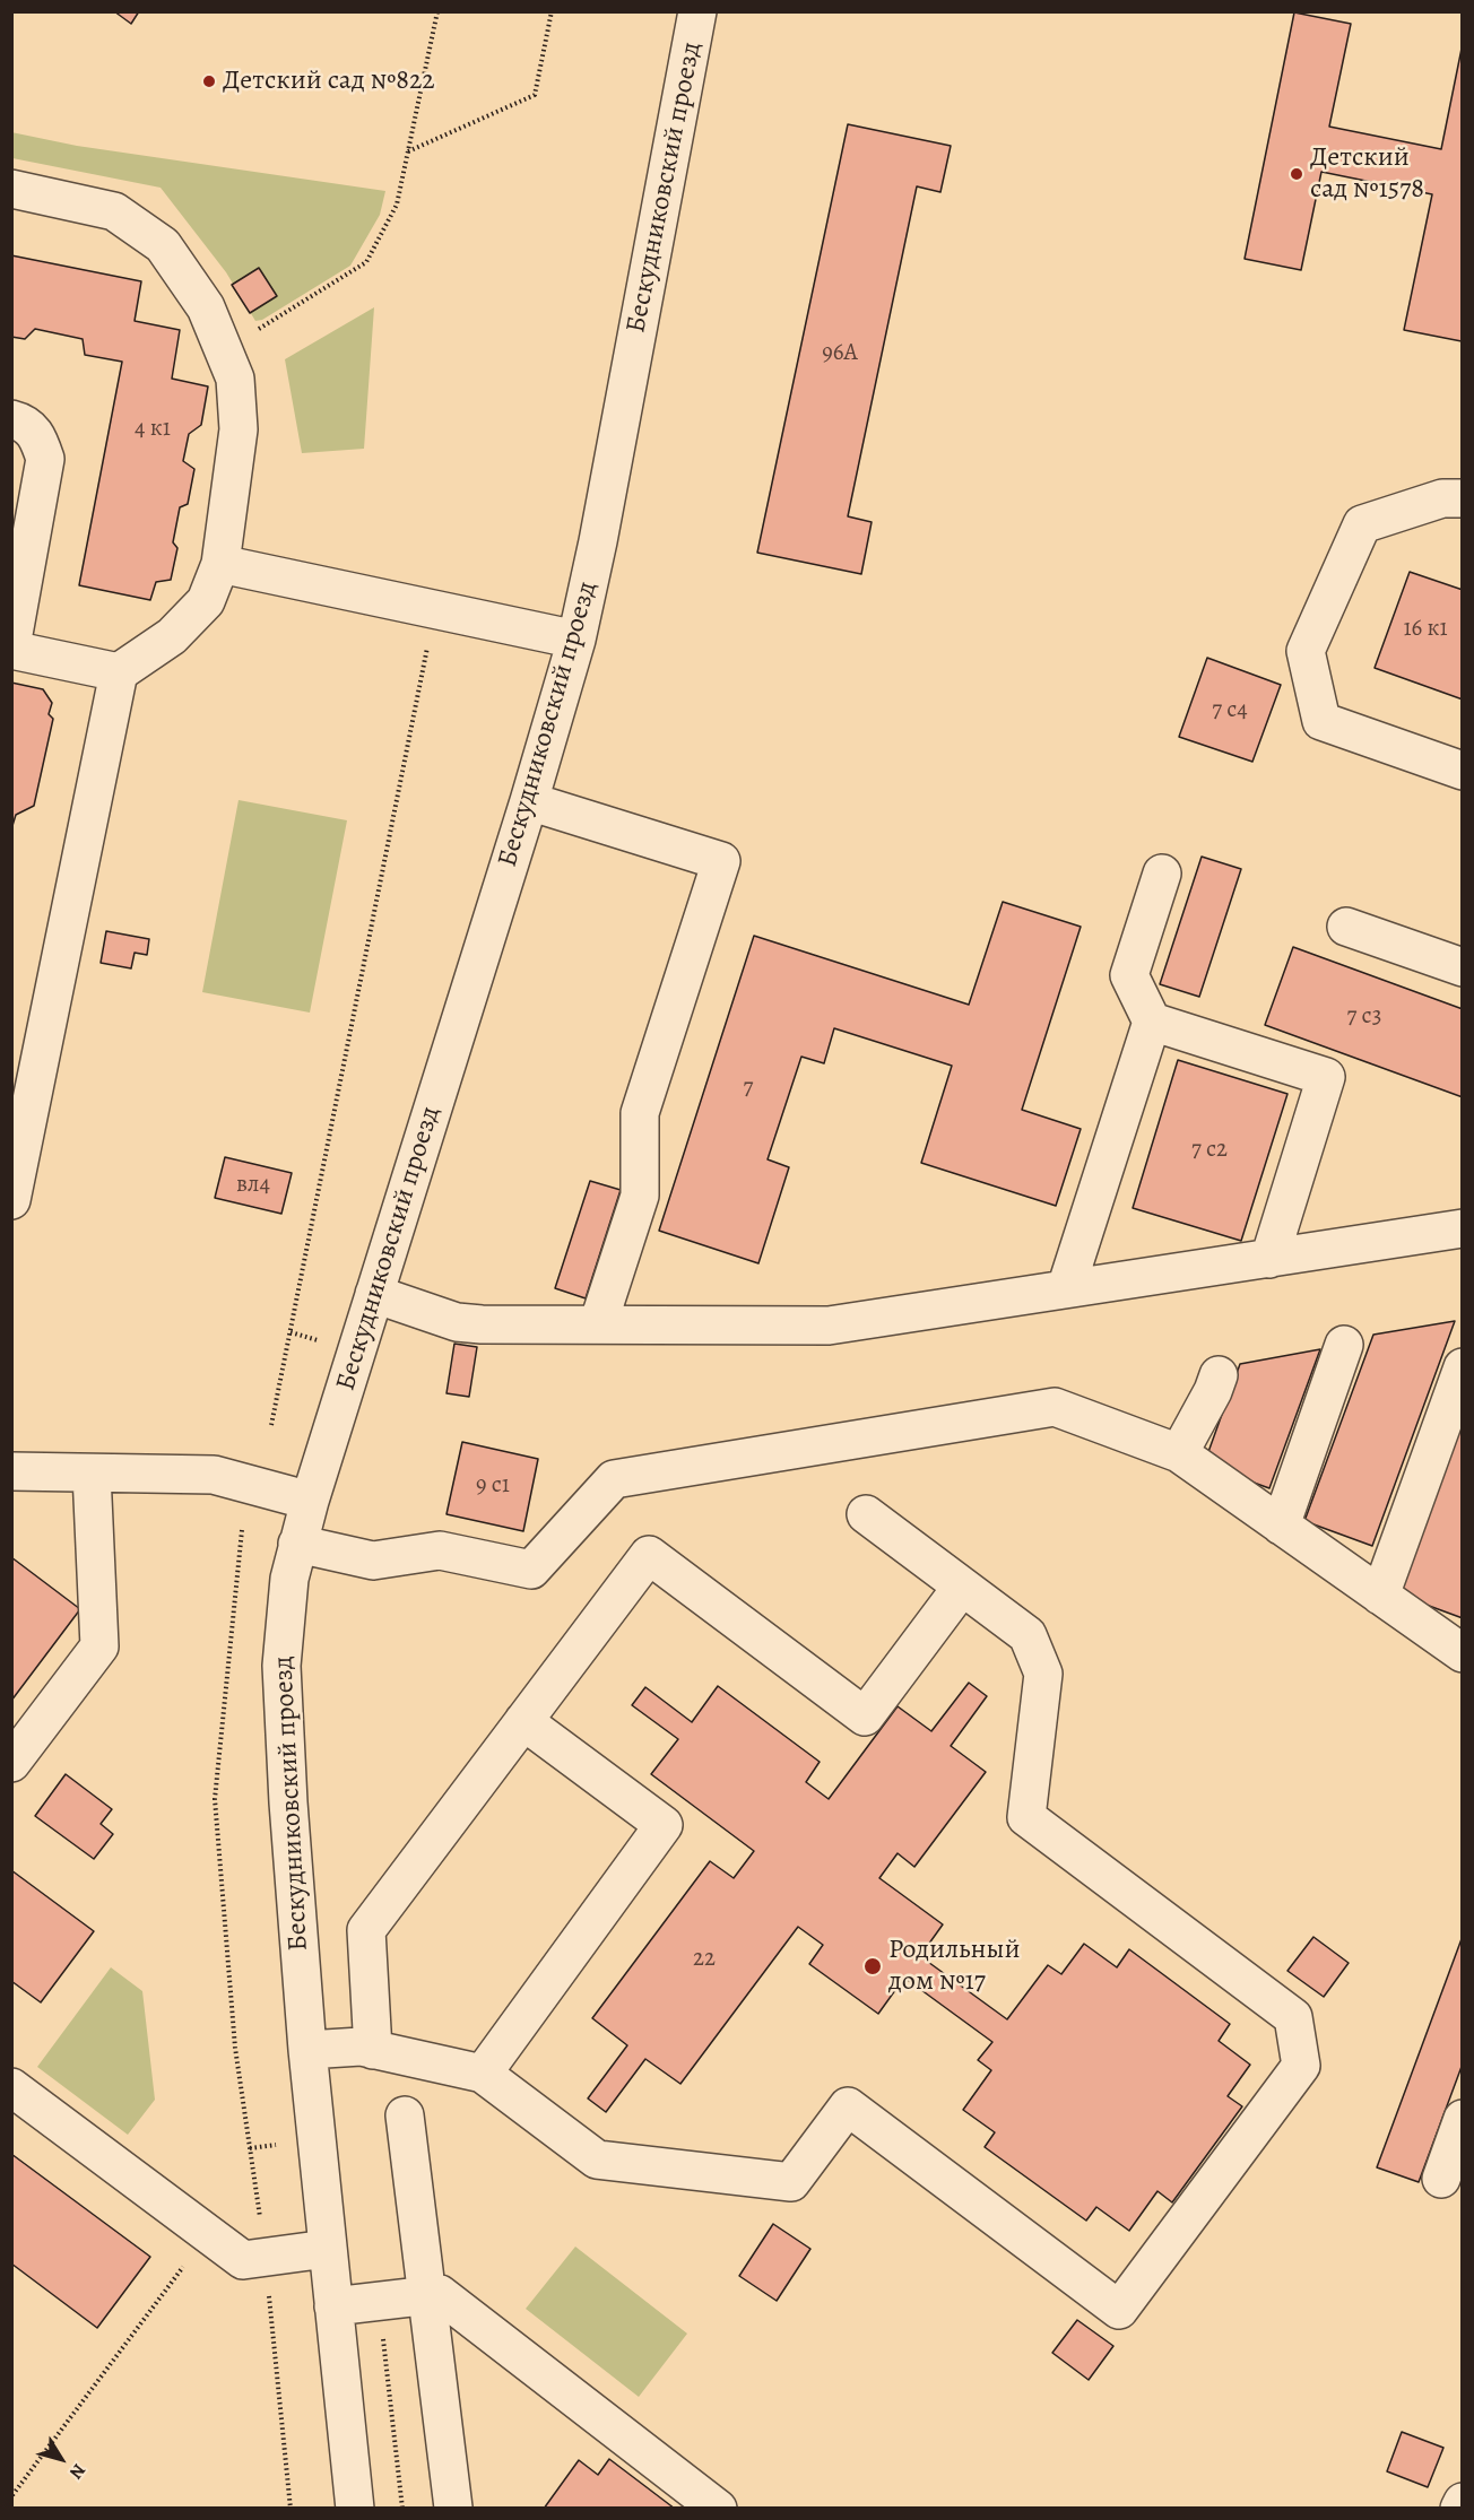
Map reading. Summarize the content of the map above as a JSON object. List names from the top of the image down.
{
  "streets": {
    "street": ["Бескудниковский проезд"]
  },
  "places": ["Детский сад №822", "Детский сад №1578", "Родильный дом №17"],
  "house_numbers": [
    "96А",
    "4 к1",
    "16 к1",
    "7 с4",
    "7 с3",
    "7",
    "7 с2",
    "вл4",
    "9 с1",
    "22"
  ],
  "north": "bottom right"
}
